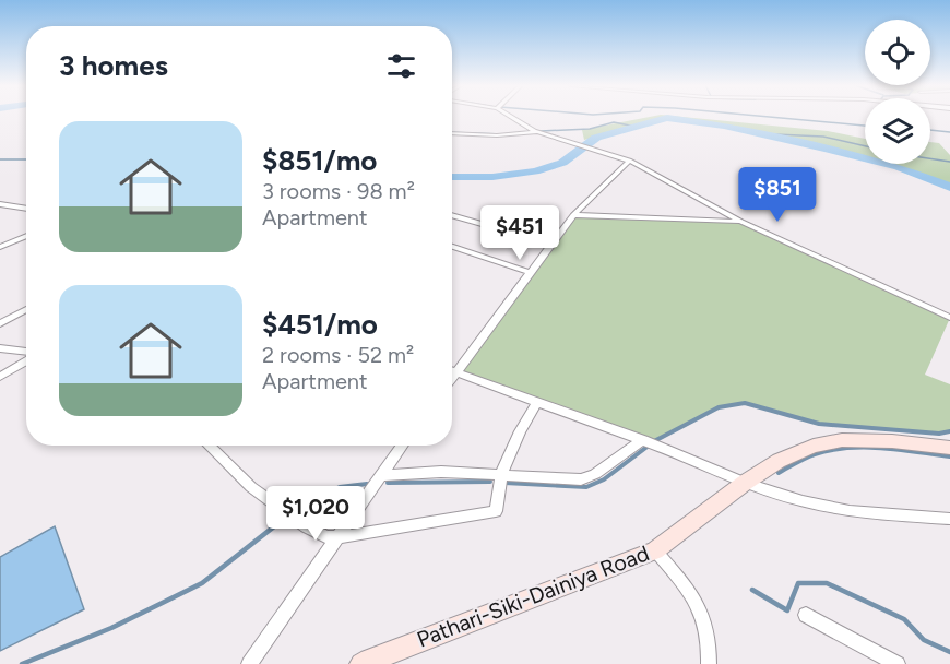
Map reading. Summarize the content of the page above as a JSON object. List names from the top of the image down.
{
  "streets": {
    "main road": ["Pathari-Siki-Dainiya Road"]
  },
  "page": {
    "heading": "3 homes",
    "list": [
      {
        "name": "$851/mo",
        "note": "3 rooms · 98 m² · Apartment"
      },
      {
        "name": "$451/mo",
        "note": "2 rooms · 52 m² · Apartment"
      }
    ],
    "price": ["$851", "$451", "$1,020"]
  }
}
